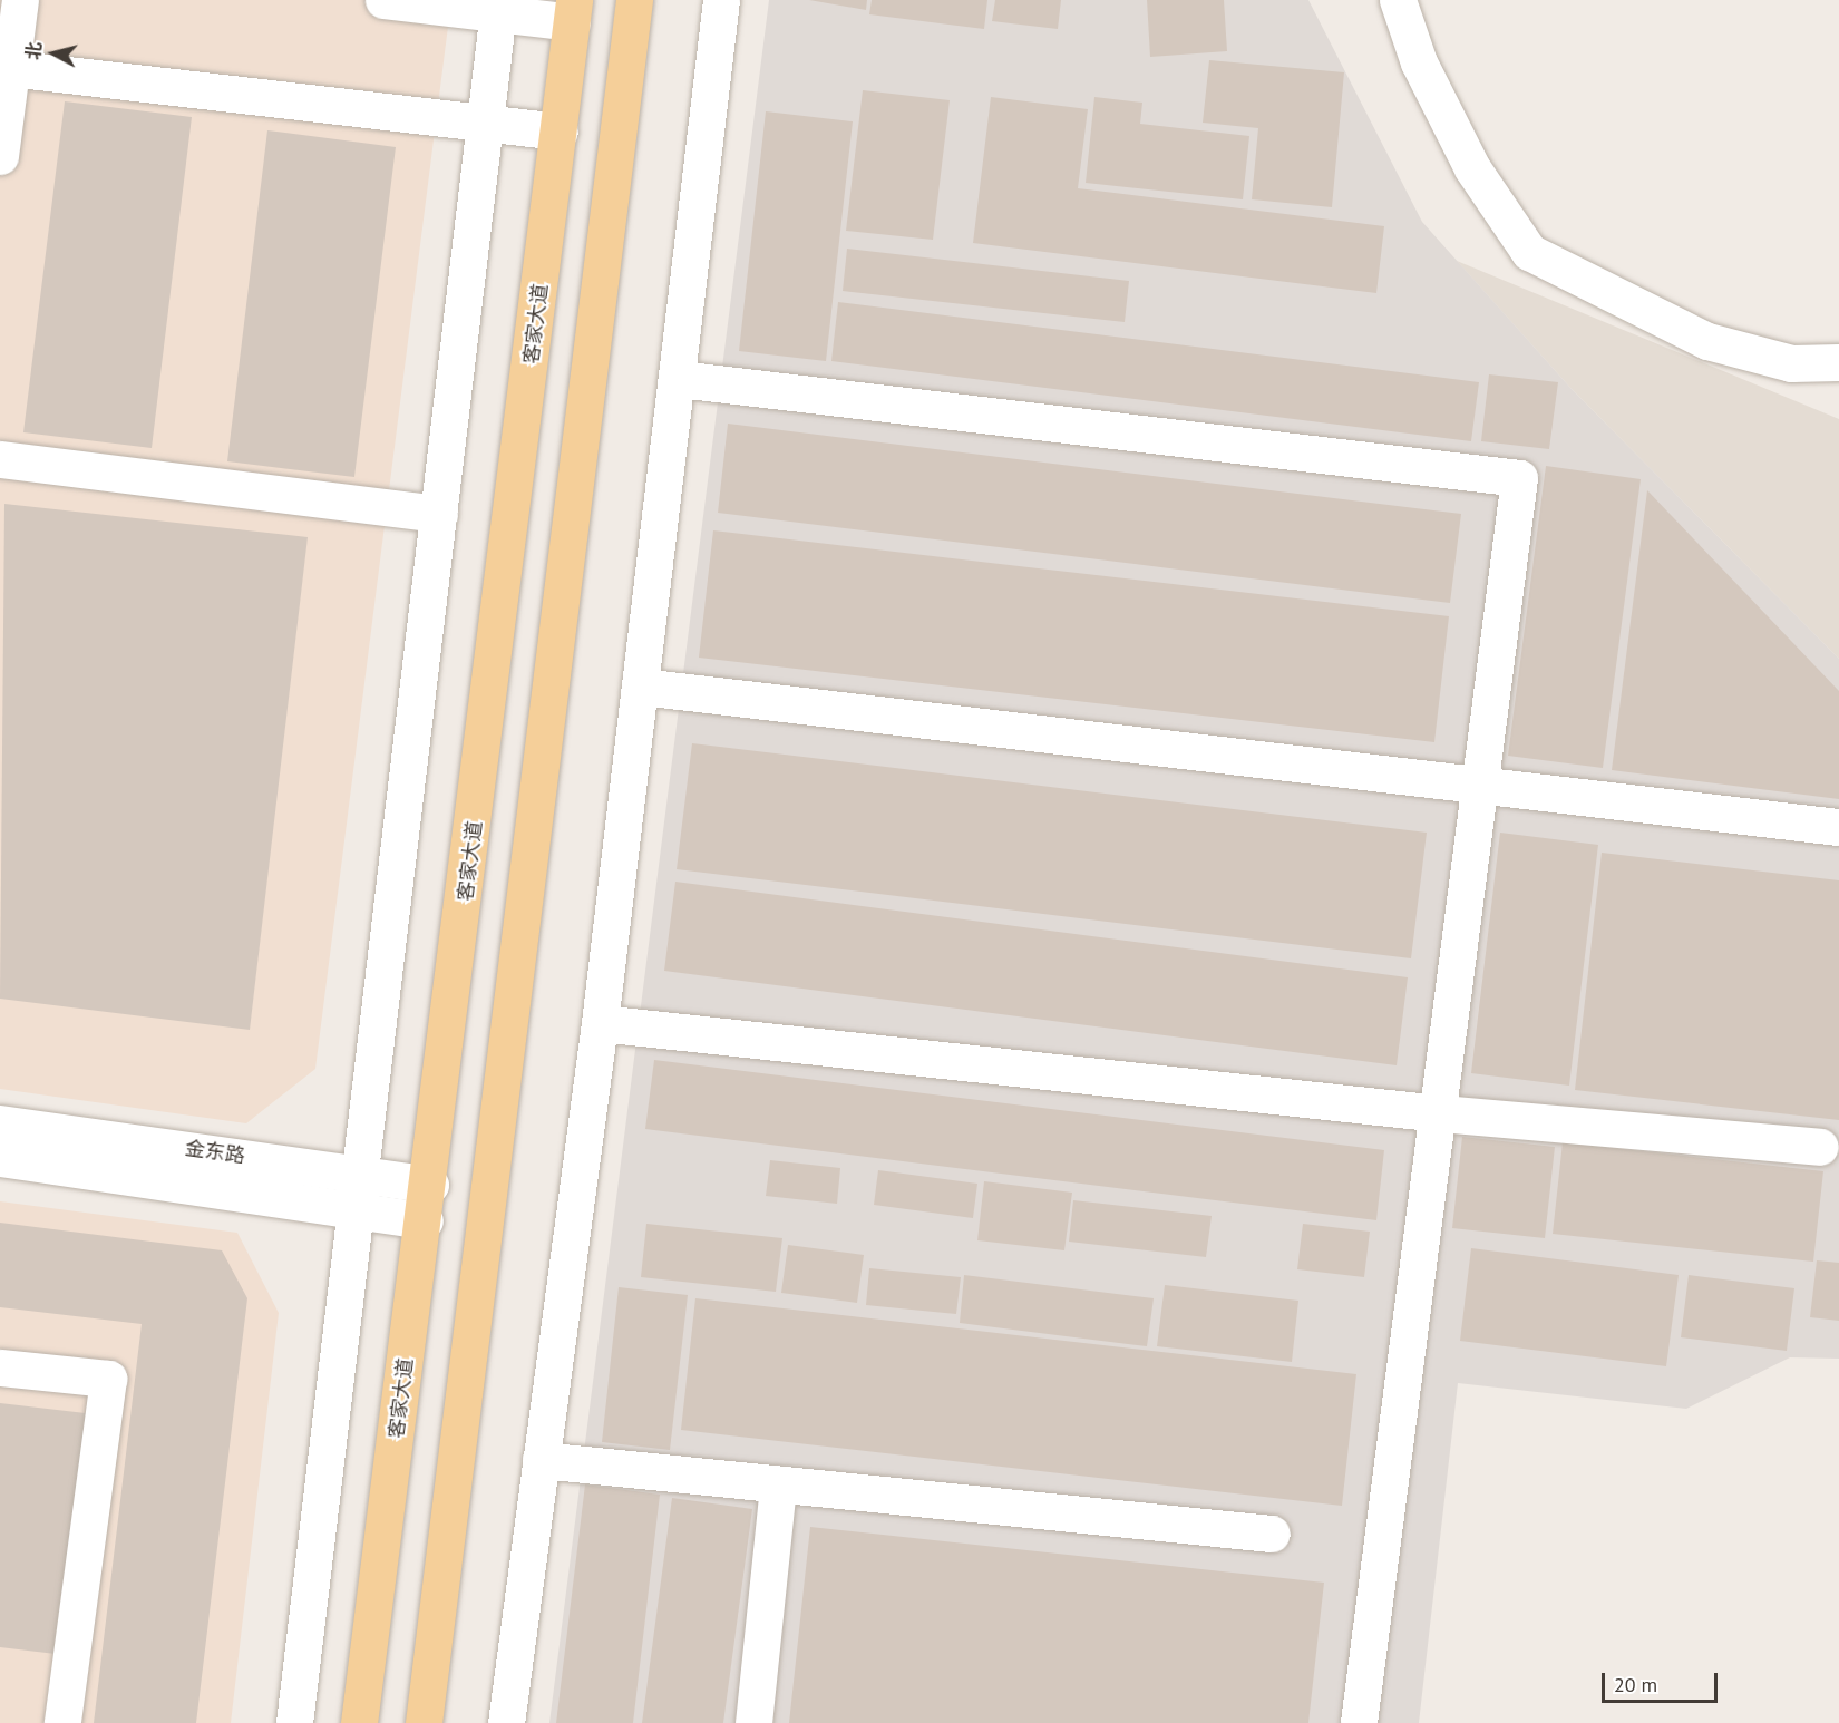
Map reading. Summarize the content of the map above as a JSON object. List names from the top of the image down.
{
  "streets": {
    "main road": ["客家大道"],
    "street": ["金东路"]
  },
  "crossings": [
    ["客家大道", "金东路"]
  ],
  "scale_bar": "20 m",
  "north": "left"
}
